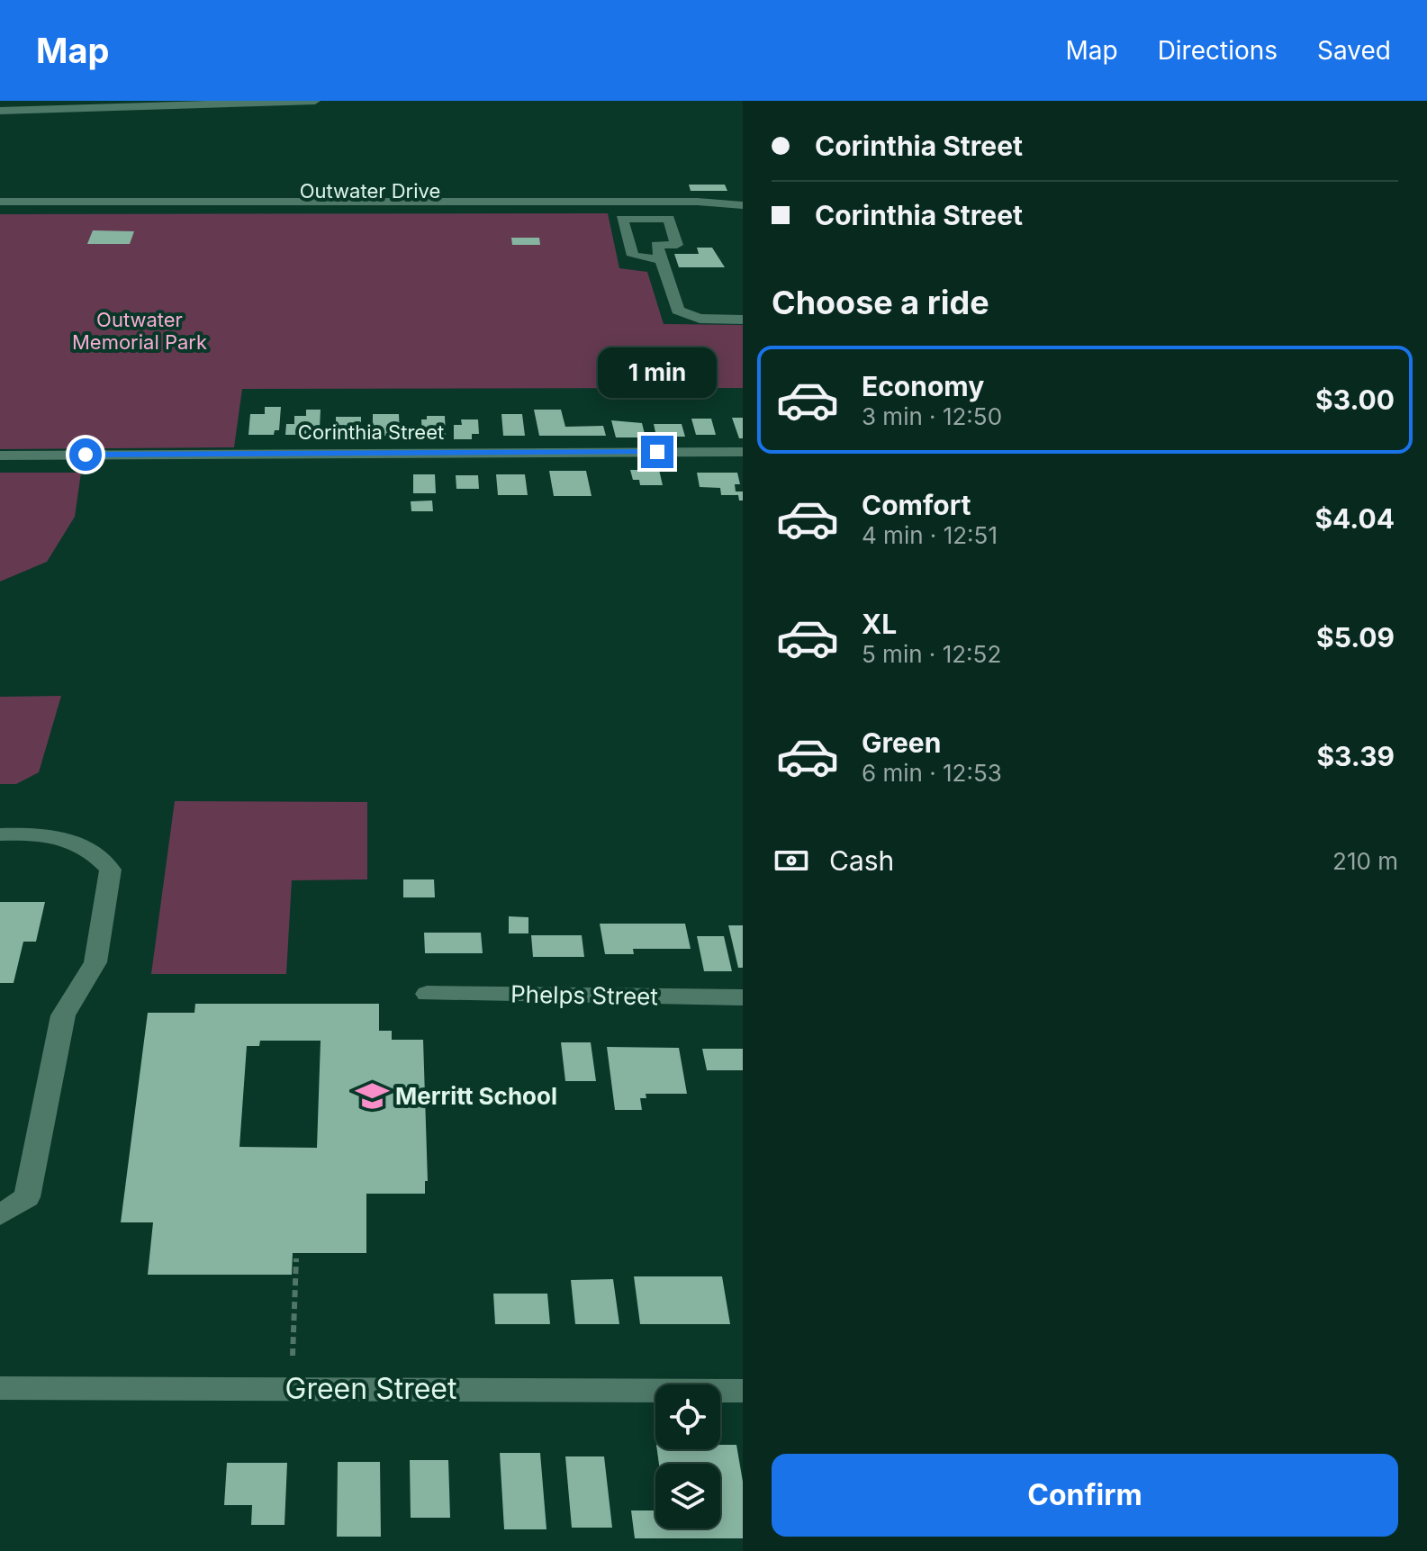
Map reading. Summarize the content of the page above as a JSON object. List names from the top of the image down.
{
  "streets": {
    "street": [
      "Outwater Drive",
      "Corinthia Street",
      "Phelps Street",
      "Green Street"
    ]
  },
  "parks": ["Outwater Memorial Park"],
  "places": {
    "school or university": ["Merritt School"]
  },
  "page": {
    "header": "Map",
    "nav": ["Map", "Directions", "Saved"],
    "banner": ["Corinthia Street", "Corinthia Street"],
    "heading": "Choose a ride",
    "list": [
      {
        "name": "Economy",
        "note": "3 min · 12:50",
        "value": "$3.00"
      },
      {
        "name": "Comfort",
        "note": "4 min · 12:51",
        "value": "$4.04"
      },
      {
        "name": "XL",
        "note": "5 min · 12:52",
        "value": "$5.09"
      },
      {
        "name": "Green",
        "note": "6 min · 12:53",
        "value": "$3.39"
      }
    ],
    "bubble": "1 min",
    "pay": ["Cash", "210 m"],
    "buttons": "Confirm"
  }
}
